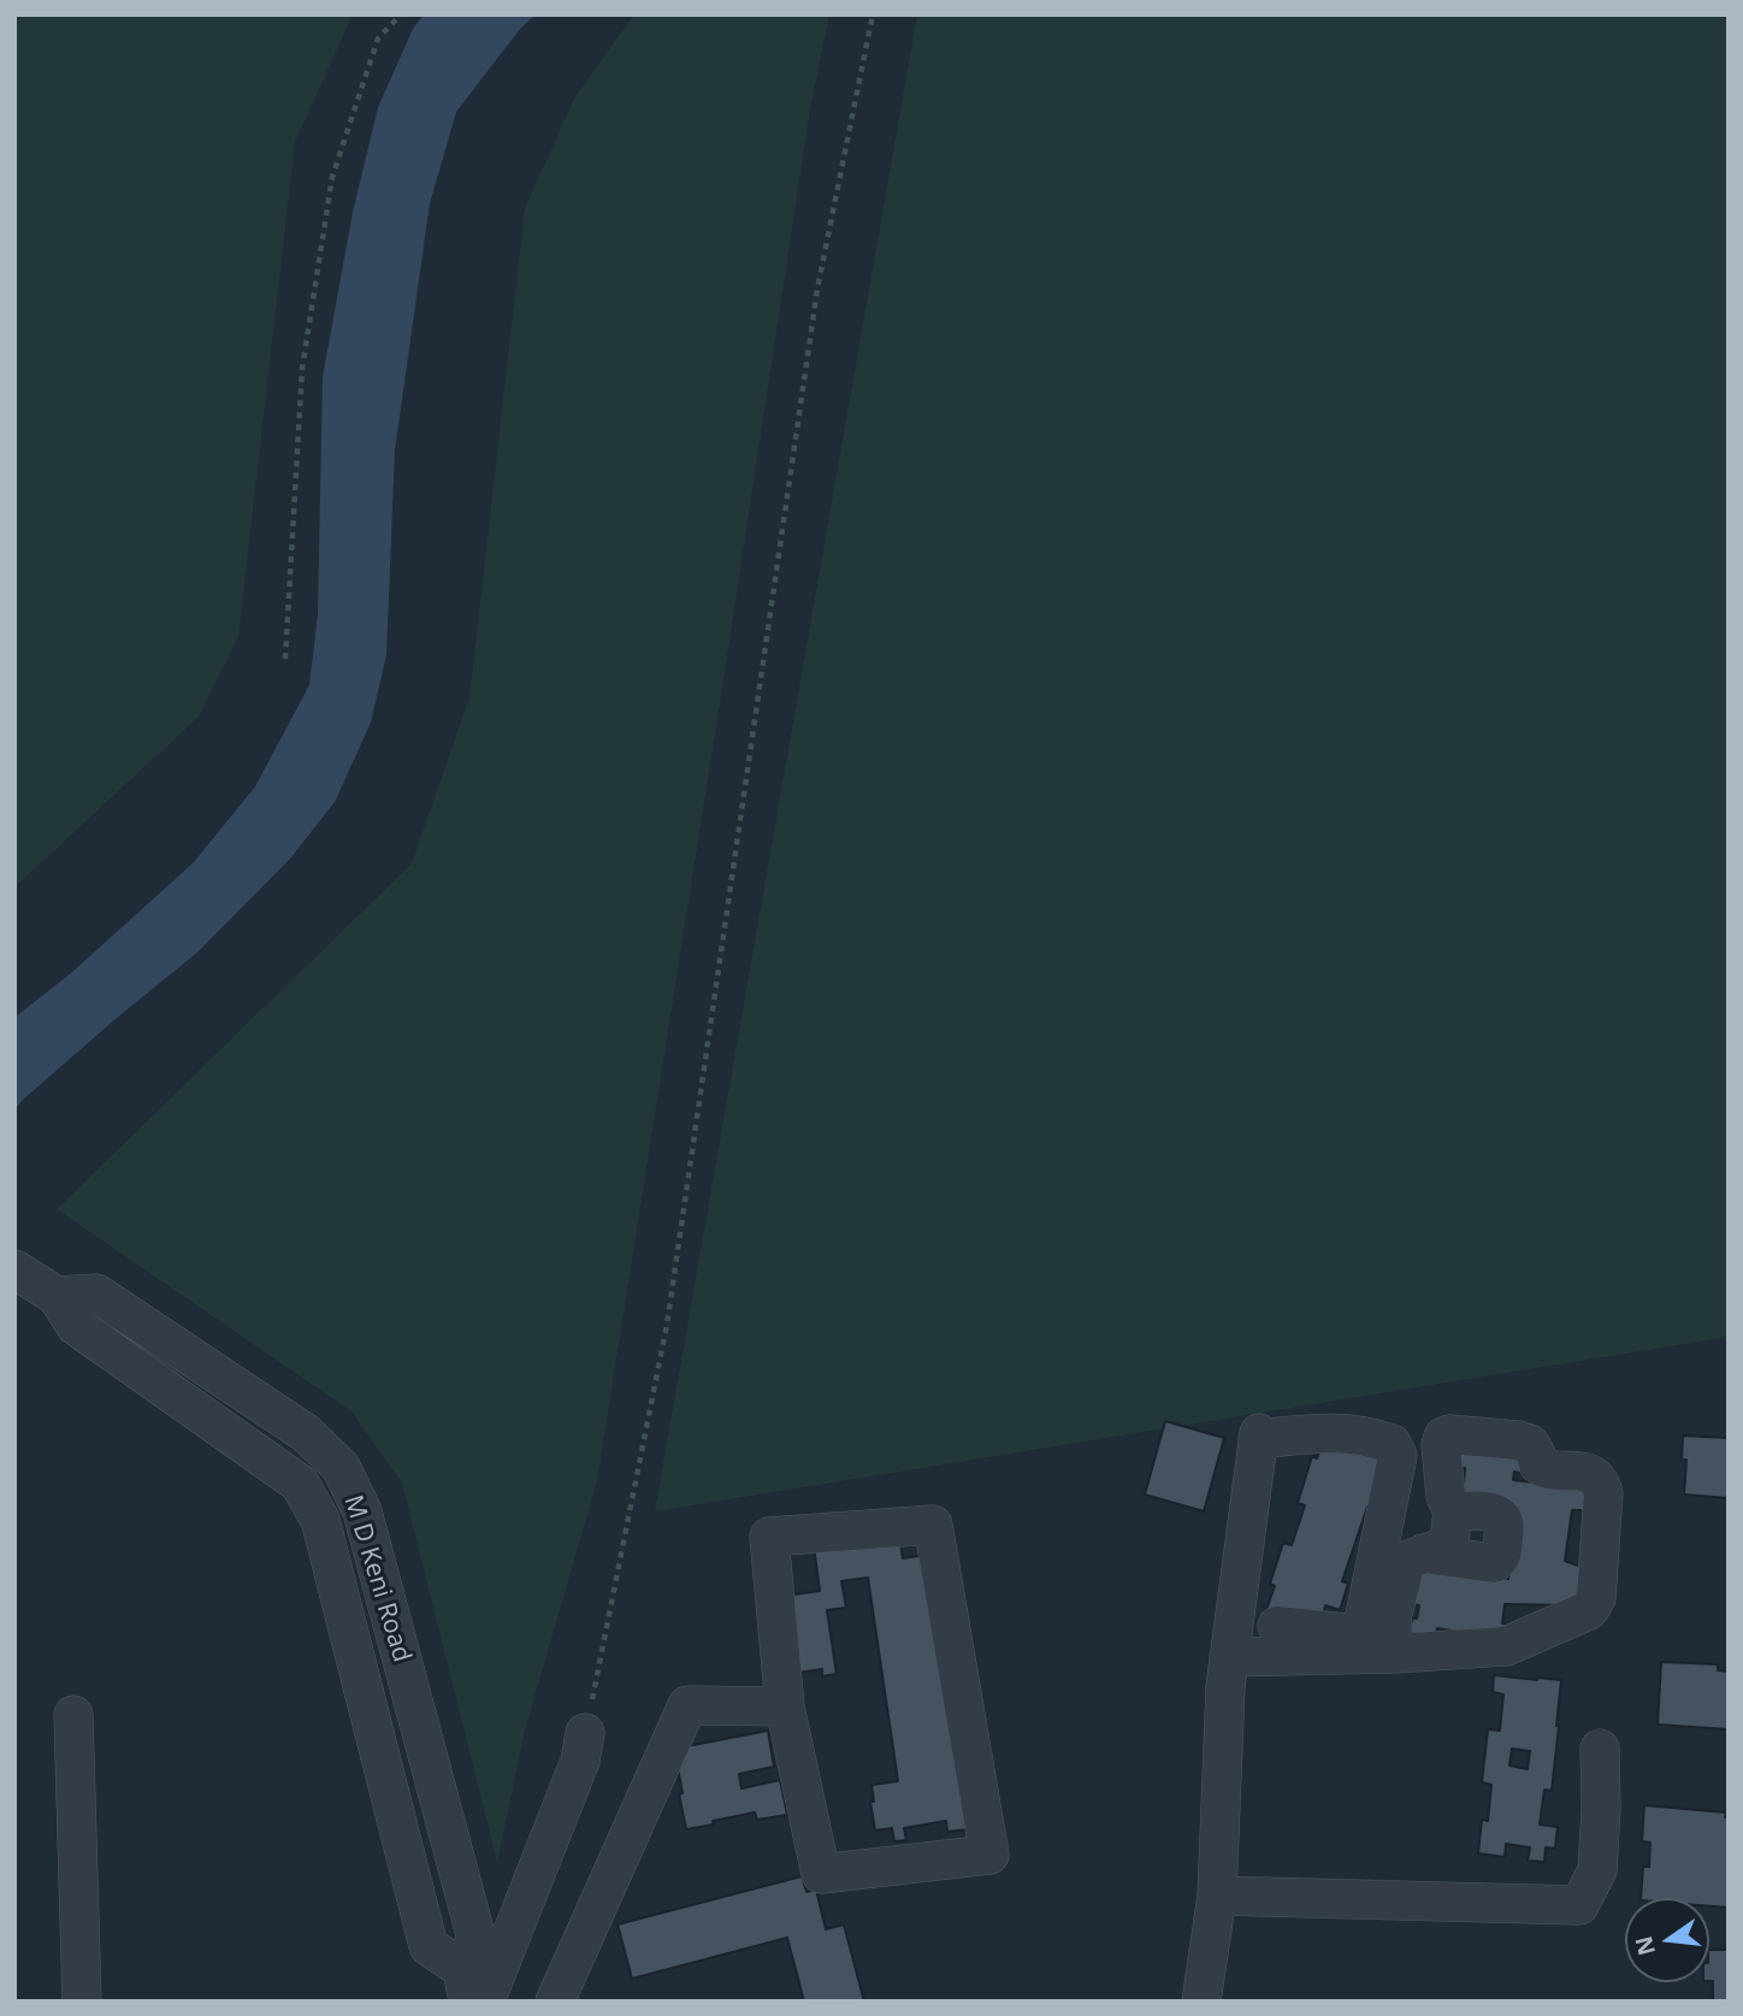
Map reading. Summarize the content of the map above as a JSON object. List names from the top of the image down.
{
  "streets": {
    "street": ["M D Keni Road"]
  },
  "north": "left"
}
